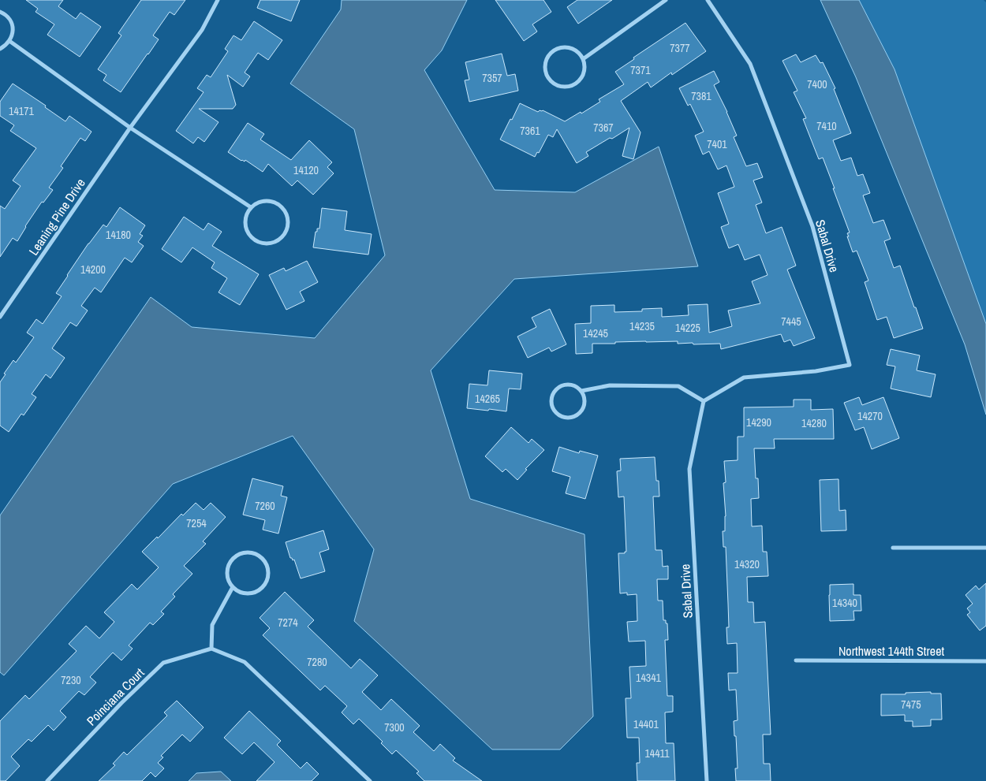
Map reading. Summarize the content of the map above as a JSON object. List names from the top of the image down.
{
  "streets": {
    "street": [
      "Leaning Pine Drive",
      "Sabal Drive",
      "Northwest 144th Street",
      "Poinciana Court"
    ]
  },
  "house_numbers": [
    "7377",
    "7371",
    "7357",
    "7400",
    "7381",
    "14171",
    "7410",
    "7367",
    "7361",
    "7401",
    "14120",
    "14180",
    "14200",
    "7445",
    "14235",
    "14225",
    "14245",
    "14265",
    "14270",
    "14290",
    "14280",
    "7260",
    "7254",
    "14320",
    "14340",
    "7274",
    "7280",
    "14341",
    "7230",
    "7475",
    "14401",
    "7300",
    "14411"
  ]
}
